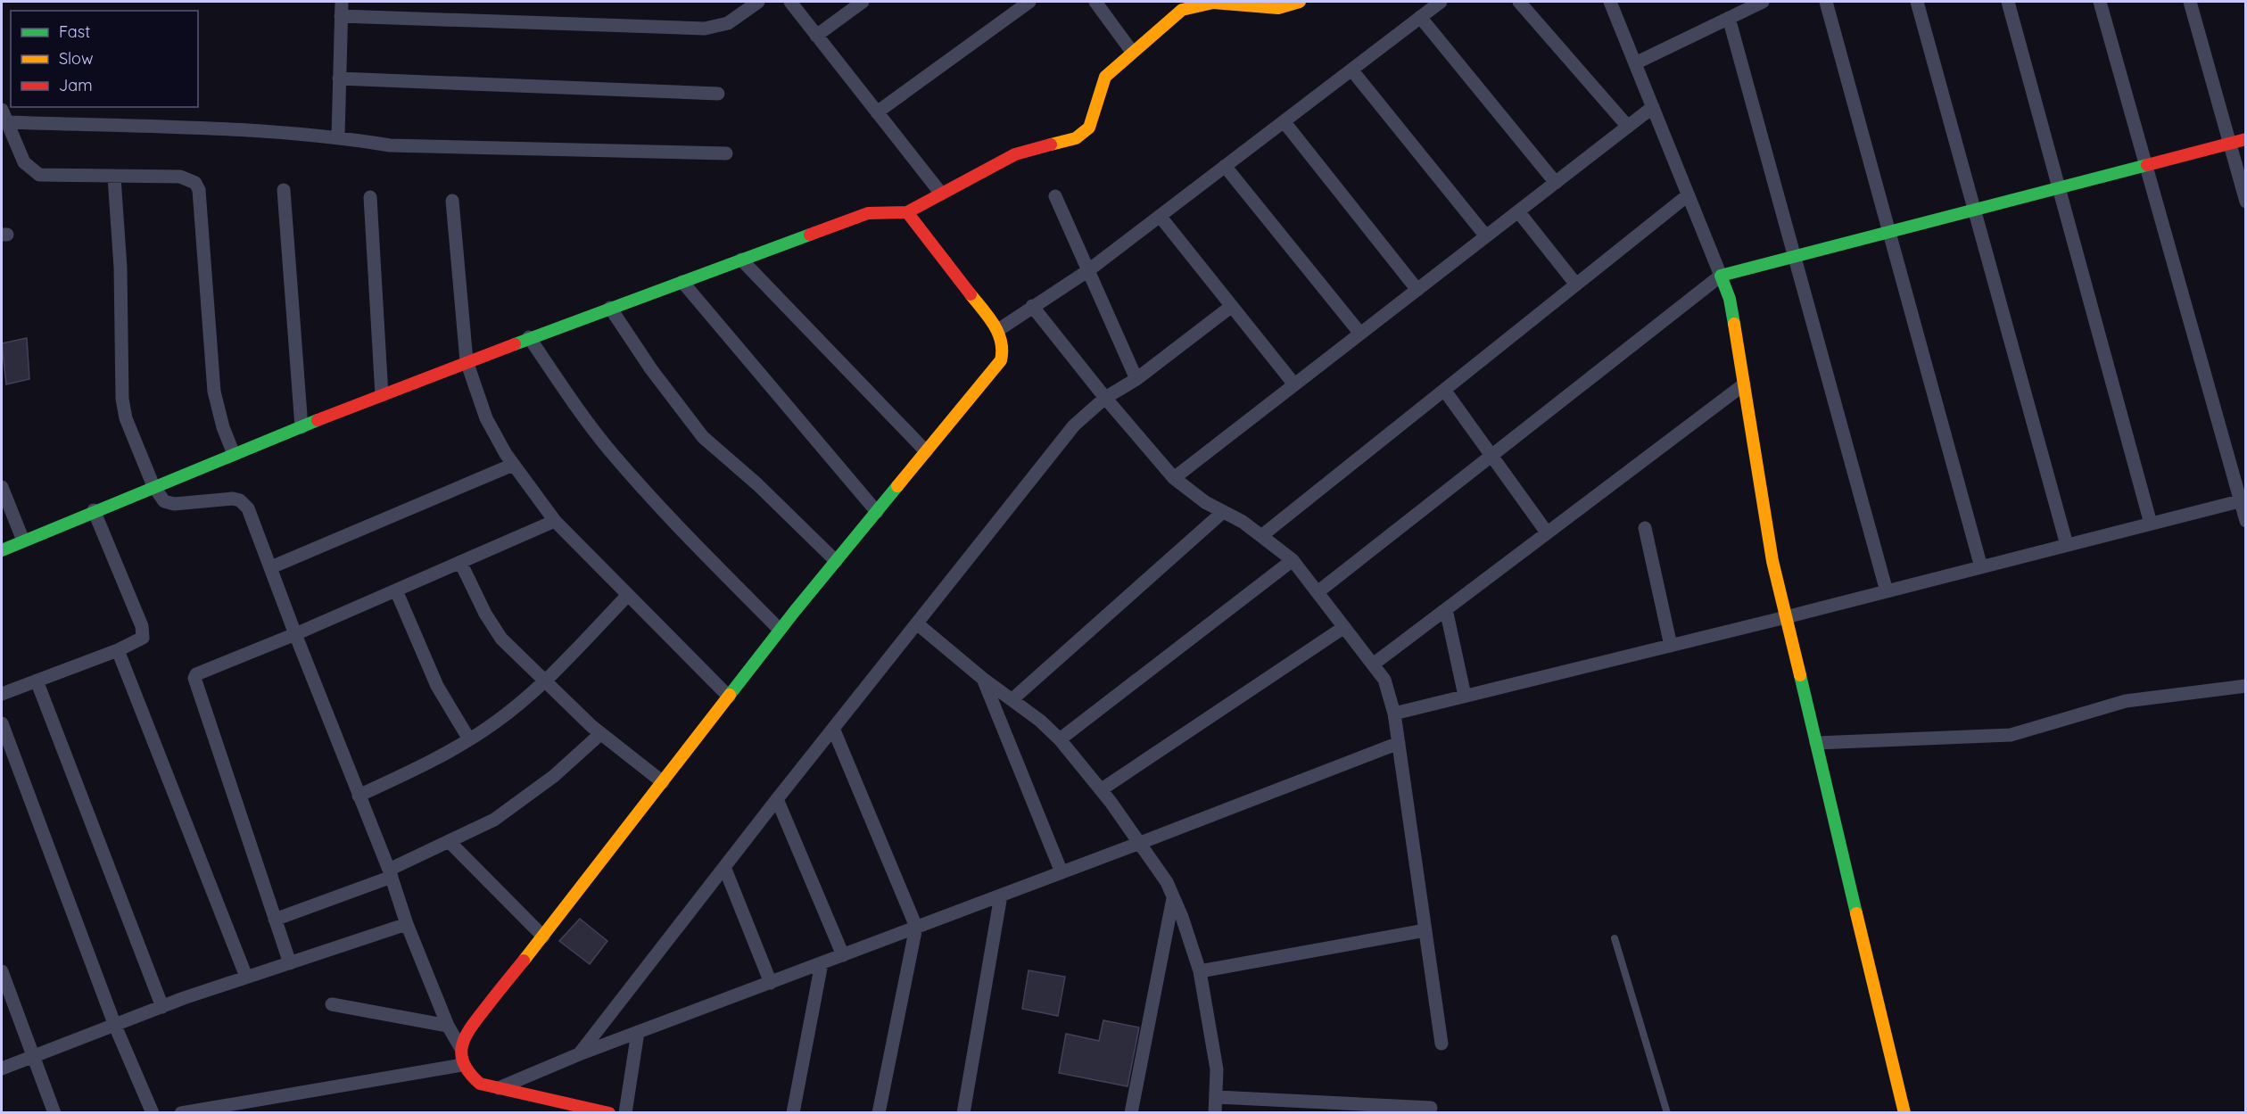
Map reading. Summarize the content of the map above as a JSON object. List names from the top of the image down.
{
  "legend": ["Fast", "Slow", "Jam"]
}
